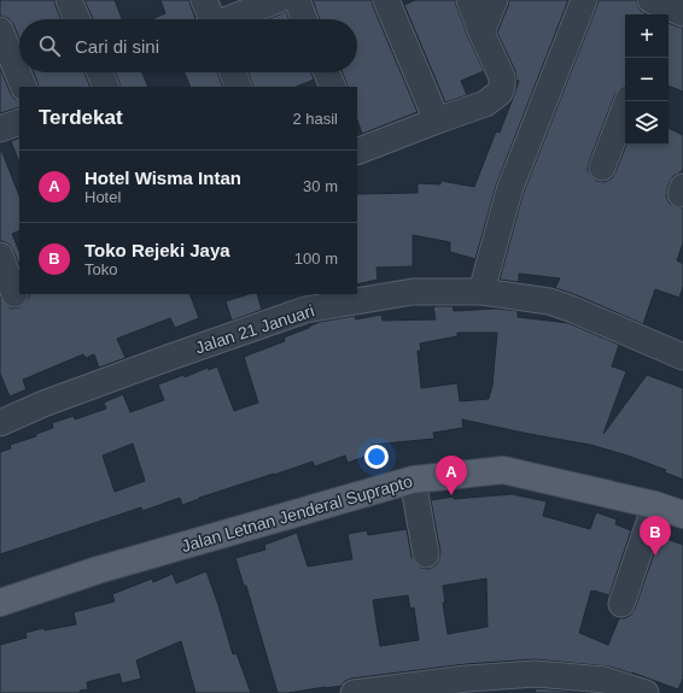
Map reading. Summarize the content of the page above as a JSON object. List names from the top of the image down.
{
  "streets": {
    "main road": ["Jalan Letnan Jenderal Suprapto"],
    "street": ["Jalan 21 Januari"]
  },
  "page": {
    "map_buttons": ["+", "−"],
    "search": "Cari di sini",
    "heading": ["Terdekat", "2 hasil"],
    "list": [
      {
        "mark": "A",
        "name": "Hotel Wisma Intan",
        "note": "Hotel",
        "value": "30 m"
      },
      {
        "mark": "B",
        "name": "Toko Rejeki Jaya",
        "note": "Toko",
        "value": "100 m"
      }
    ],
    "pins": ["A", "B"]
  }
}
